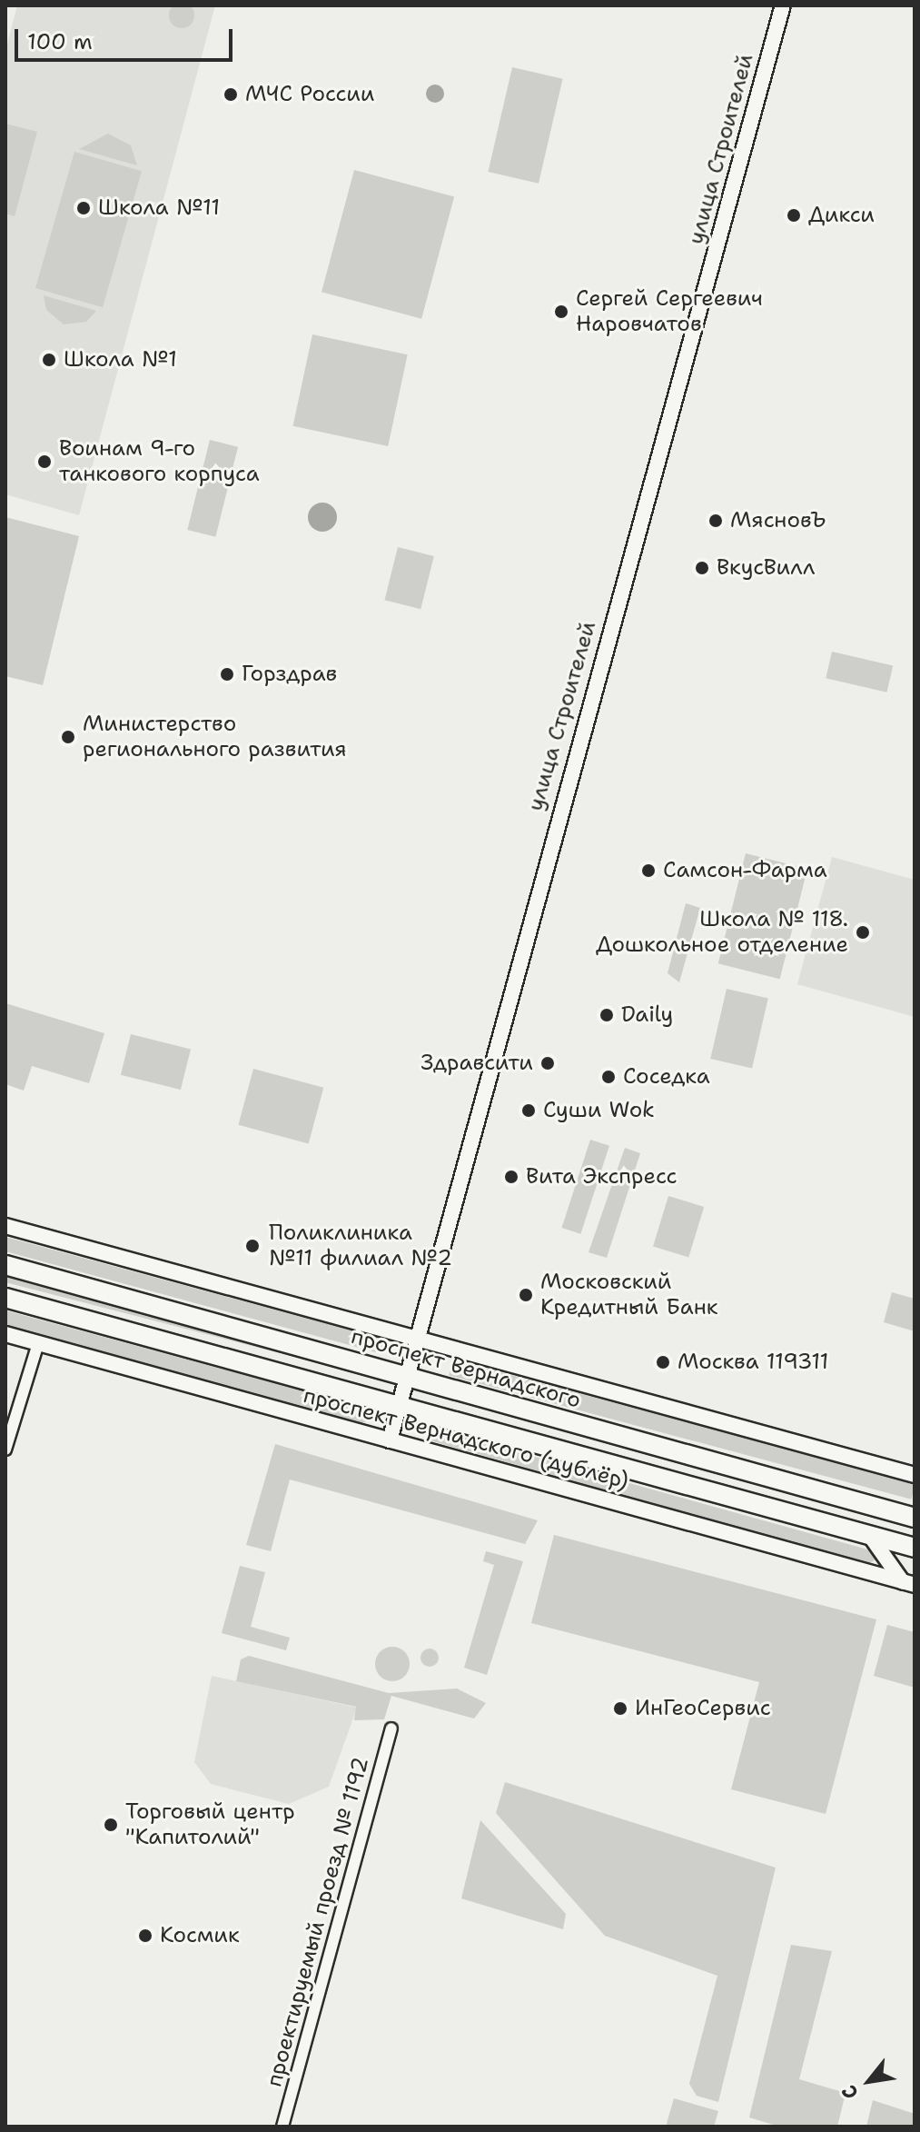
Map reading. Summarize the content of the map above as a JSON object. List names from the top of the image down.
{
  "streets": {
    "main road": ["проспект Вернадского"],
    "street": ["улица Строителей", "проспект Вернадского (дублёр)", "проектируемый проезд № 1192"]
  },
  "crossings": [
    ["улица Строителей", "проспект Вернадского"],
    ["улица Строителей", "проспект Вернадского (дублёр)"]
  ],
  "places": [
    "МЧС России",
    "Школа №11",
    "Дикси",
    "Сергей Сергеевич Наровчатов",
    "Школа №1",
    "Воинам 9-го танкового корпуса",
    "МясновЪ",
    "ВкусВилл",
    "Горздрав",
    "Министерство регионального развития",
    "Самсон-Фарма",
    "Школа № 118. Дошкольное отделение",
    "Daily",
    "Здравсити",
    "Соседка",
    "Суши Wok",
    "Вита Экспресс",
    "Поликлиника №11 филиал №2",
    "Московский Кредитный Банк",
    "Москва 119311",
    "ИнГеоСервис",
    "Торговый центр \"Капитолий\"",
    "Космик"
  ],
  "scale_bar": "100 m",
  "north": "bottom left"
}
